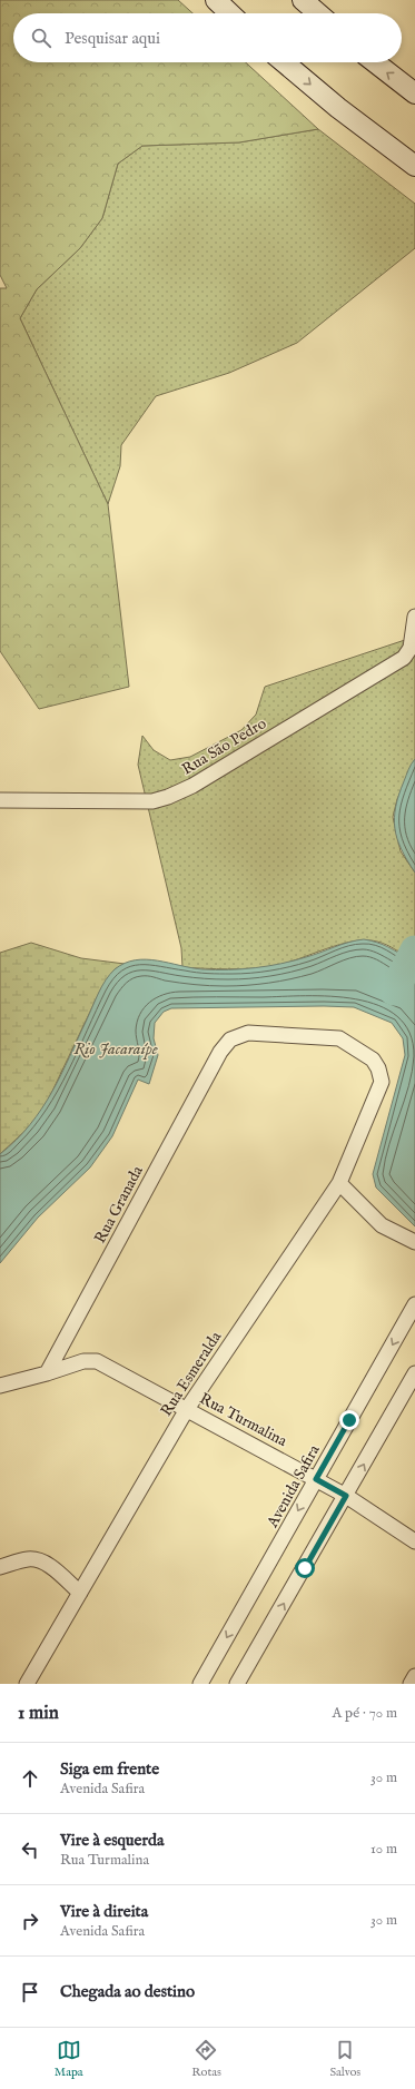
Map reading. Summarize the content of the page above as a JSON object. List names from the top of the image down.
{
  "streets": {
    "street": [
      "Rua São Pedro",
      "Rua Granada",
      "Rua Esmeralda",
      "Rua Turmalina",
      "Avenida Safira"
    ]
  },
  "crossings": [
    ["Rua Granada", "Rua Esmeralda"],
    ["Rua Granada", "Rua Turmalina"],
    ["Rua Esmeralda", "Rua Turmalina"],
    ["Rua Turmalina", "Avenida Safira"]
  ],
  "water": ["Rio Jacaraípe"],
  "page": {
    "search": "Pesquisar aqui",
    "heading": ["1 min", "A pé · 70 m"],
    "list": [
      ["Siga em frente", "Avenida Safira", "30 m"],
      ["Vire à esquerda", "Rua Turmalina", "10 m"],
      ["Vire à direita", "Avenida Safira", "30 m"],
      "Chegada ao destino"
    ],
    "nav": ["Mapa", "Rotas", "Salvos"]
  }
}
